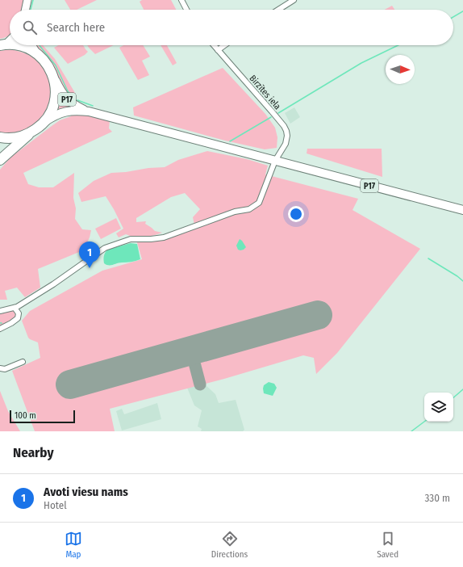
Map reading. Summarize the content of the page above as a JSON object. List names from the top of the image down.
{
  "streets": {
    "main road": ["P17"],
    "street": ["Birzītes iela"]
  },
  "crossings": [
    ["Birzītes iela", "P17"]
  ],
  "scale_bar": "100 m",
  "north": "right",
  "page": {
    "search": "Search here",
    "pins": "1",
    "scale": "100 m",
    "heading": "Nearby",
    "list": [
      {
        "mark": "1",
        "name": "Avoti viesu nams",
        "note": "Hotel",
        "value": "330 m"
      }
    ],
    "nav": ["Map", "Directions", "Saved"]
  }
}
